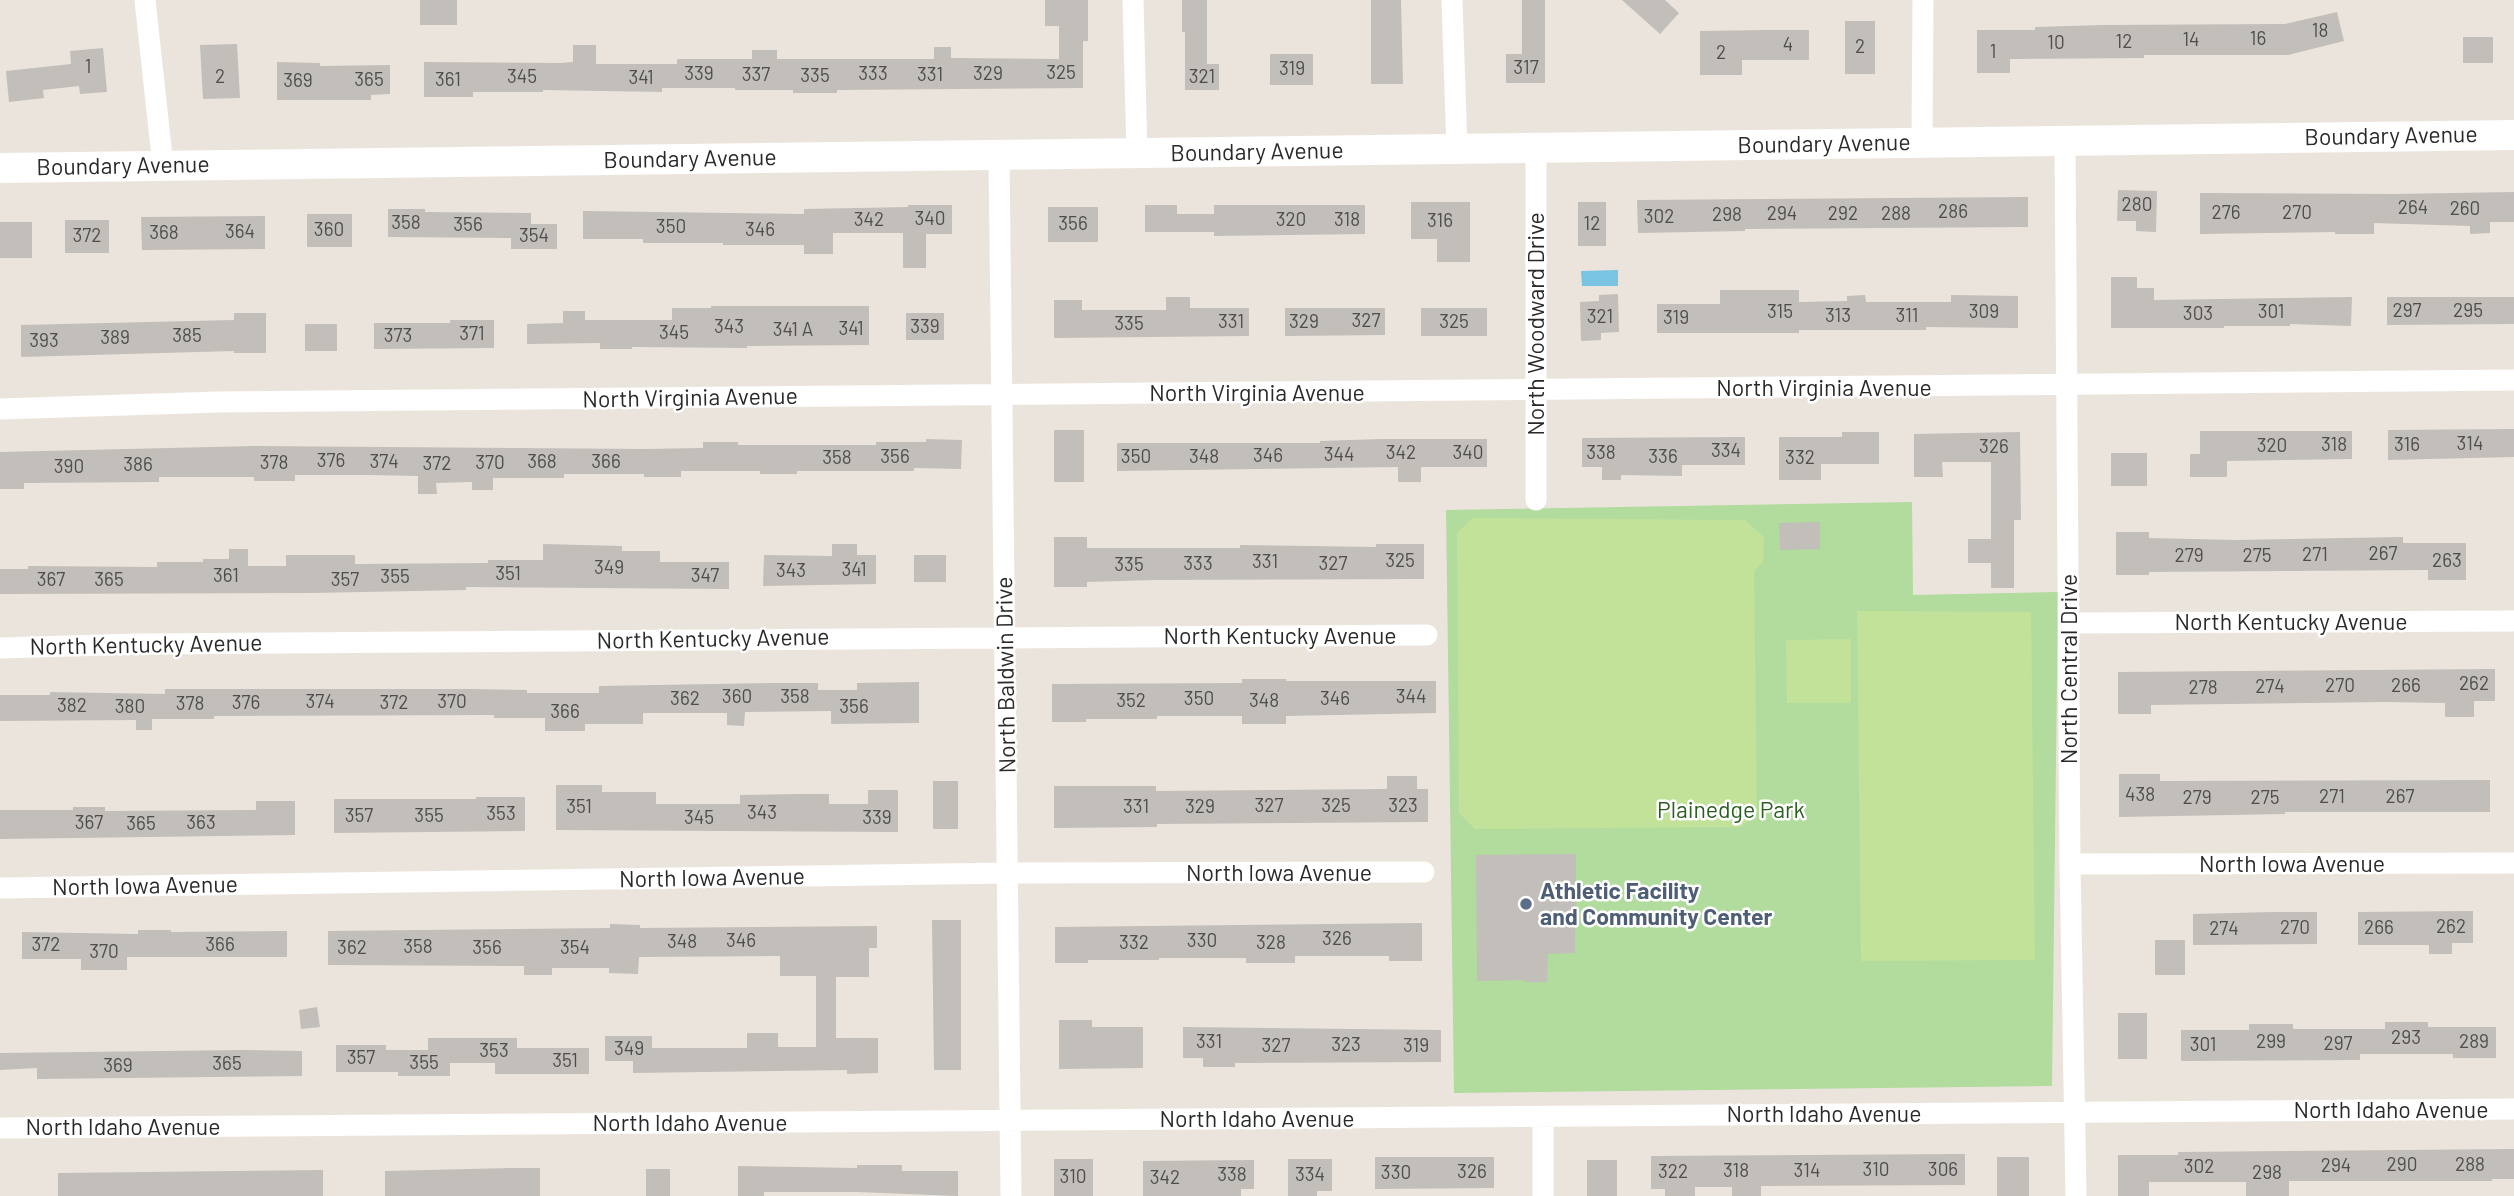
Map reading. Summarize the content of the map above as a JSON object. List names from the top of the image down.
{
  "streets": {
    "main road": ["Boundary Avenue"],
    "street": [
      "North Woodward Drive",
      "North Virginia Avenue",
      "North Kentucky Avenue",
      "North Central Drive",
      "North Baldwin Drive",
      "North Iowa Avenue",
      "North Idaho Avenue"
    ]
  },
  "crossings": [
    ["Boundary Avenue", "North Woodward Drive"],
    ["Boundary Avenue", "North Central Drive"],
    ["Boundary Avenue", "North Baldwin Drive"],
    ["North Woodward Drive", "North Virginia Avenue"],
    ["North Virginia Avenue", "North Central Drive"],
    ["North Virginia Avenue", "North Baldwin Drive"],
    ["North Kentucky Avenue", "North Central Drive"],
    ["North Kentucky Avenue", "North Baldwin Drive"],
    ["North Central Drive", "North Iowa Avenue"],
    ["North Central Drive", "North Idaho Avenue"],
    ["North Baldwin Drive", "North Iowa Avenue"],
    ["North Baldwin Drive", "North Idaho Avenue"]
  ],
  "parks": ["Plainedge Park"],
  "places": ["Athletic Facility and Community Center"],
  "house_numbers": [
    "18",
    "16",
    "14",
    "12",
    "10",
    "4",
    "2",
    "1",
    "2",
    "1",
    "317",
    "319",
    "325",
    "339",
    "333",
    "329",
    "337",
    "331",
    "335",
    "2",
    "345",
    "321",
    "341",
    "365",
    "361",
    "369",
    "280",
    "264",
    "260",
    "286",
    "276",
    "270",
    "294",
    "292",
    "288",
    "298",
    "302",
    "340",
    "342",
    "320",
    "318",
    "316",
    "358",
    "356",
    "12",
    "356",
    "350",
    "360",
    "346",
    "364",
    "368",
    "372",
    "354",
    "297",
    "295",
    "315",
    "309",
    "301",
    "303",
    "313",
    "311",
    "321",
    "319",
    "327",
    "331",
    "329",
    "325",
    "335",
    "343",
    "339",
    "341",
    "341 A",
    "345",
    "371",
    "385",
    "373",
    "389",
    "393",
    "314",
    "318",
    "316",
    "320",
    "326",
    "334",
    "342",
    "340",
    "338",
    "344",
    "346",
    "356",
    "350",
    "348",
    "336",
    "358",
    "332",
    "376",
    "374",
    "368",
    "366",
    "378",
    "370",
    "372",
    "386",
    "390",
    "267",
    "271",
    "279",
    "275",
    "325",
    "263",
    "331",
    "333",
    "327",
    "335",
    "349",
    "341",
    "343",
    "351",
    "361",
    "347",
    "355",
    "367",
    "365",
    "357",
    "262",
    "270",
    "266",
    "274",
    "278",
    "360",
    "358",
    "344",
    "362",
    "350",
    "346",
    "352",
    "348",
    "374",
    "370",
    "376",
    "372",
    "378",
    "382",
    "380",
    "356",
    "366",
    "438",
    "271",
    "267",
    "279",
    "275",
    "327",
    "325",
    "323",
    "351",
    "331",
    "329",
    "343",
    "353",
    "357",
    "355",
    "345",
    "339",
    "367",
    "363",
    "365",
    "262",
    "270",
    "266",
    "274",
    "326",
    "346",
    "330",
    "348",
    "332",
    "328",
    "372",
    "366",
    "358",
    "362",
    "356",
    "354",
    "370",
    "293",
    "331",
    "299",
    "289",
    "297",
    "323",
    "301",
    "327",
    "319",
    "349",
    "353",
    "357",
    "351",
    "355",
    "365",
    "369",
    "290",
    "288",
    "294",
    "302",
    "310",
    "306",
    "318",
    "314",
    "326",
    "322",
    "330",
    "298",
    "338",
    "334",
    "310",
    "342"
  ]
}
